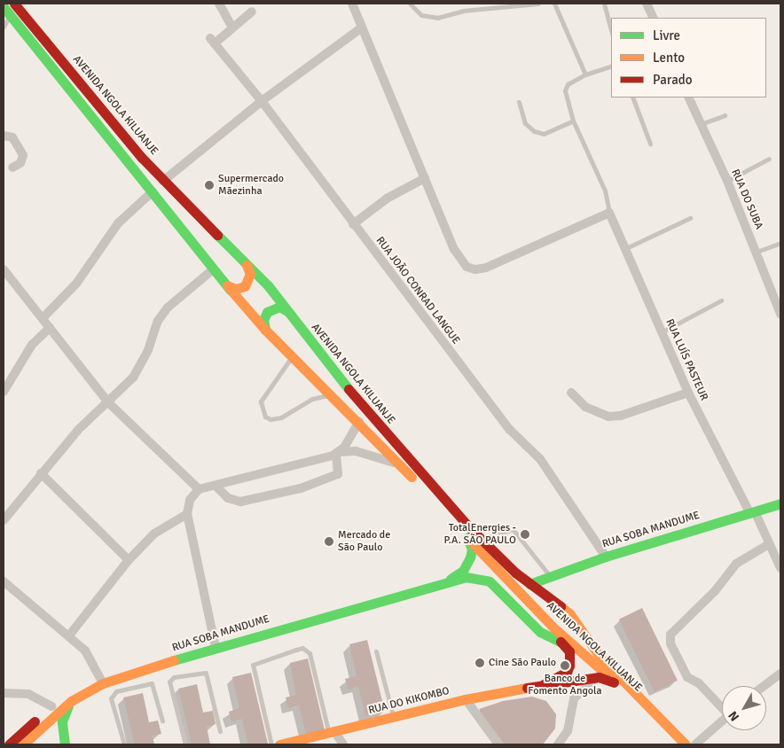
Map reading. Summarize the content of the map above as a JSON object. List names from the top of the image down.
{
  "streets": {
    "main road": ["AVENIDA NGOLA KILUANJE", "RUA SOBA MANDUME", "RUA DO KIKOMBO"],
    "street": ["RUA DO SUBA", "RUA JOÃO CONRAD LANGUE", "RUA LUÍS PASTEUR"]
  },
  "crossings": [
    ["AVENIDA NGOLA KILUANJE", "RUA SOBA MANDUME"],
    ["RUA JOÃO CONRAD LANGUE", "RUA SOBA MANDUME"],
    ["RUA LUÍS PASTEUR", "RUA SOBA MANDUME"],
    ["RUA SOBA MANDUME", "RUA DO KIKOMBO"]
  ],
  "places": [
    "Supermercado Mãezinha",
    "TotalEnergies - P.A. SÃO PAULO",
    "Mercado de São Paulo",
    "Cine São Paulo",
    "Banco de Fomento Angola"
  ],
  "legend": ["Livre", "Lento", "Parado"],
  "north": "bottom left"
}
